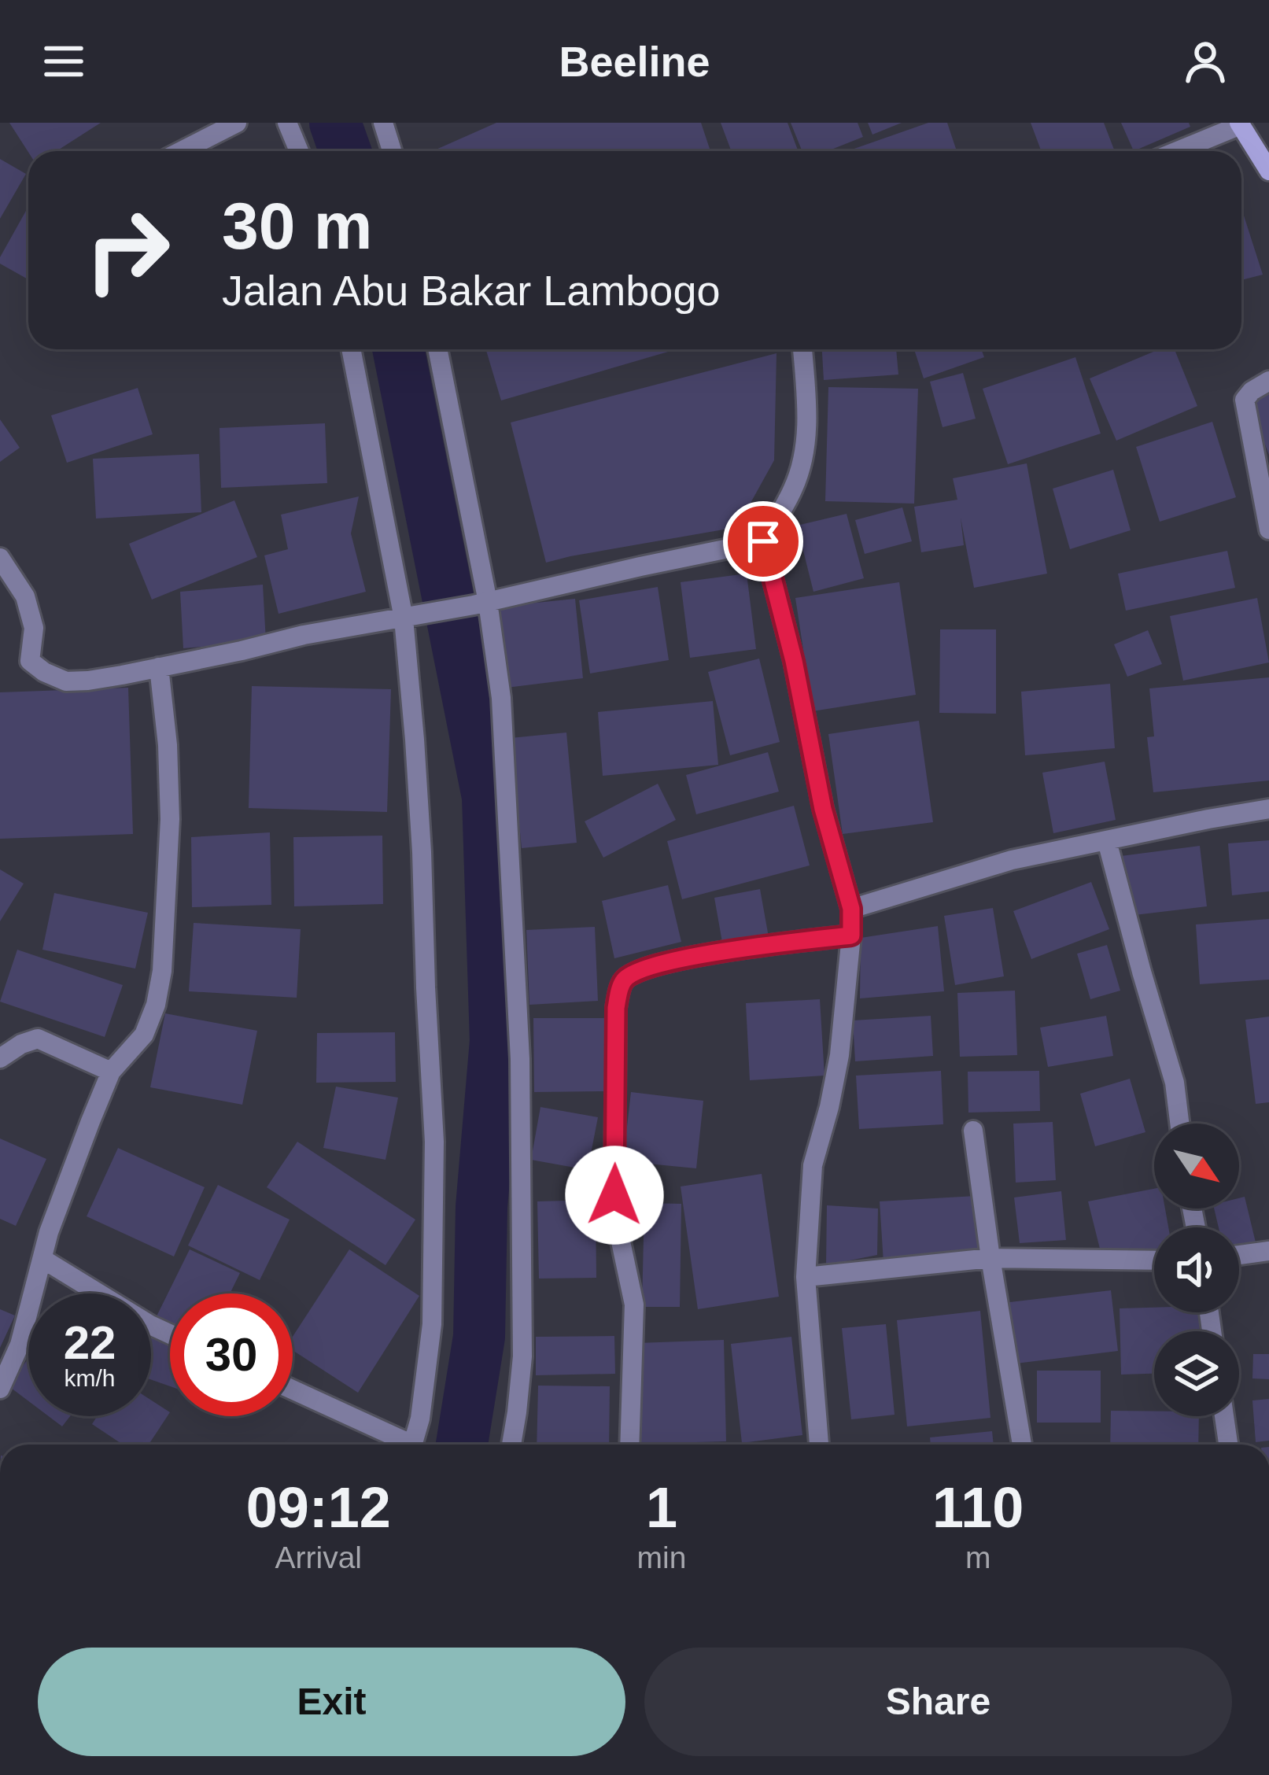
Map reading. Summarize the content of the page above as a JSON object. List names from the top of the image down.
{
  "north": "bottom right",
  "page": {
    "header": "Beeline",
    "turn": ["30 m", "Jalan Abu Bakar Lambogo"],
    "speed": "22 km/h",
    "limit": "30",
    "eta": [
      "09:12",
      "Arrival",
      "1",
      "min",
      "110",
      "m"
    ],
    "buttons": ["Exit", "Share"]
  }
}
